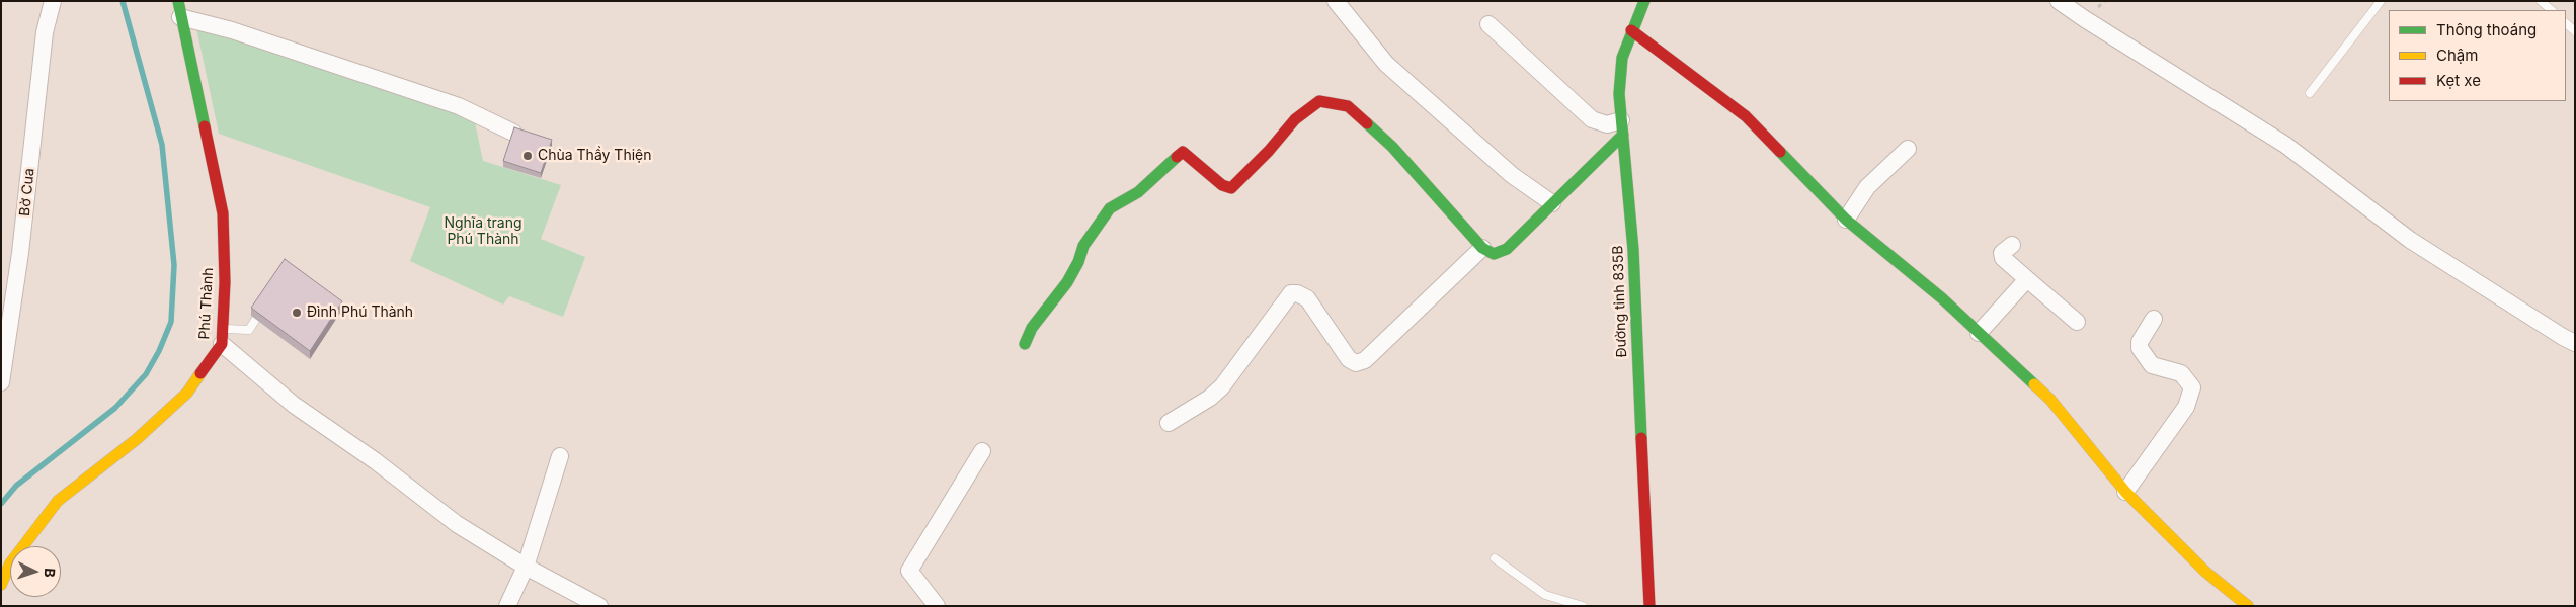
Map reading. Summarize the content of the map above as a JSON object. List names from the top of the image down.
{
  "streets": {
    "street": ["Bờ Cua", "Đường tỉnh 835B", "Phú Thành"]
  },
  "parks": ["Nghĩa trang Phú Thành"],
  "places": ["Chùa Thầy Thiện", "Đình Phú Thành"],
  "legend": ["Thông thoáng", "Chậm", "Kẹt xe"],
  "north": "right"
}
